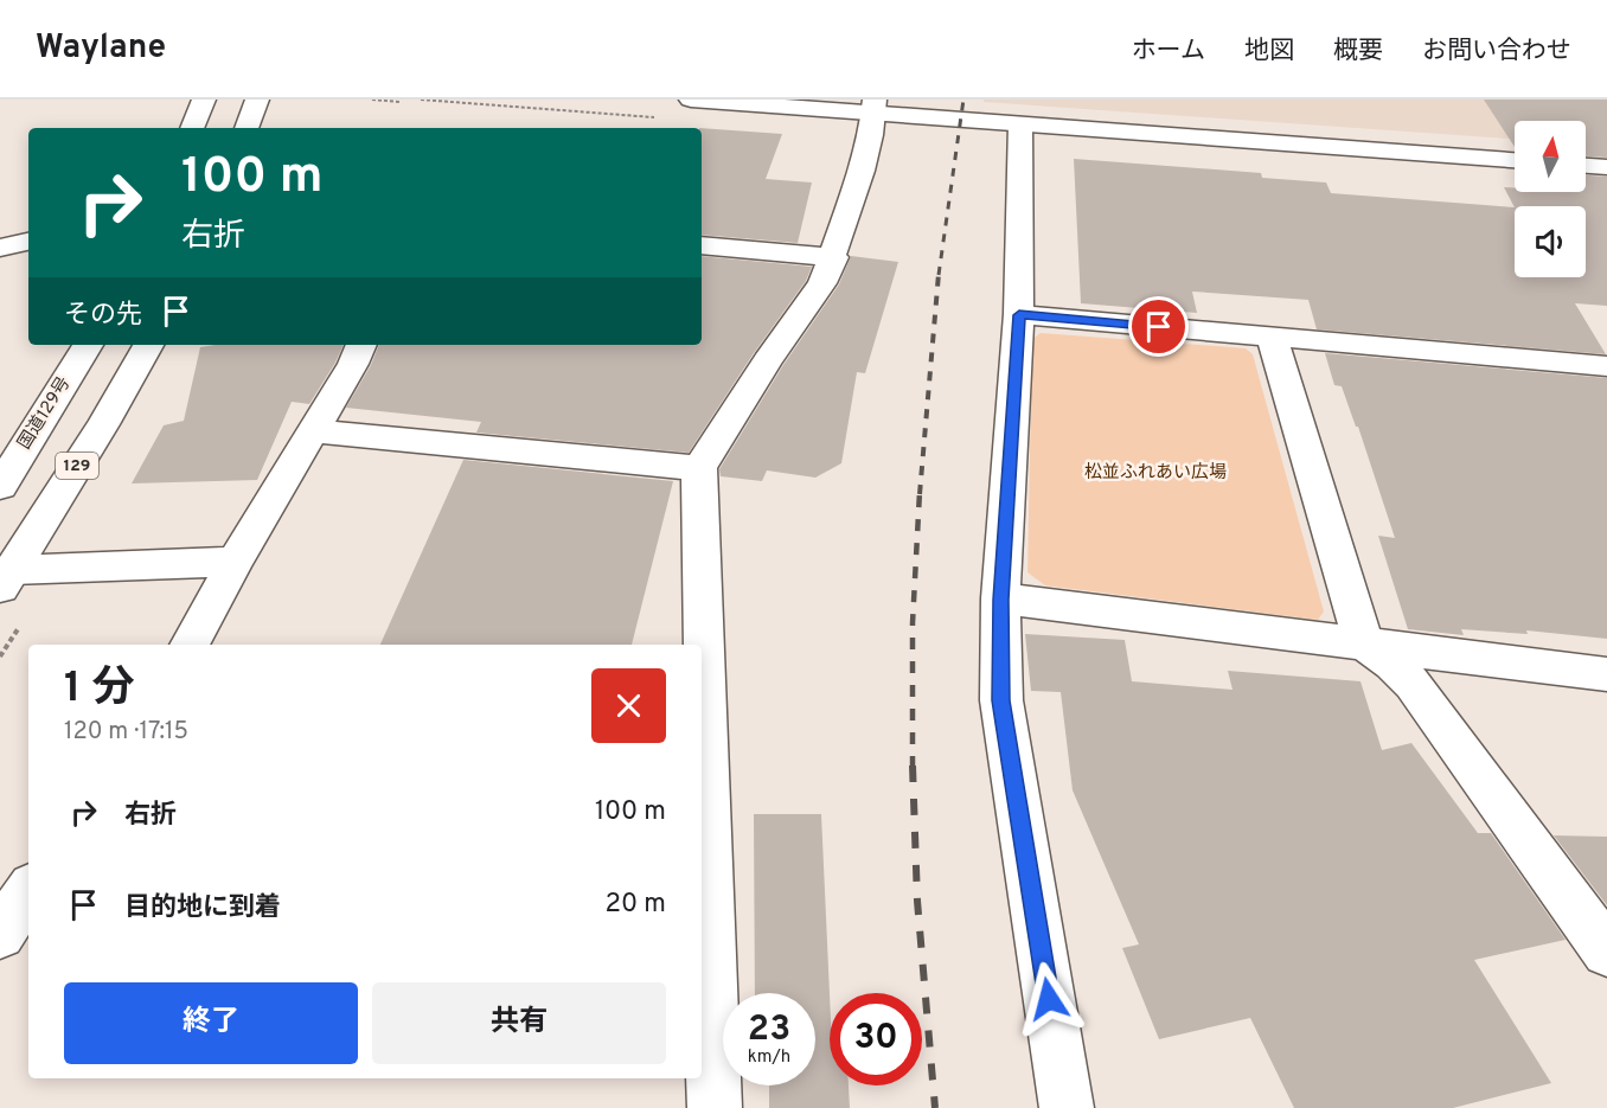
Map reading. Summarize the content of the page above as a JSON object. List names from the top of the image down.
{
  "streets": {
    "main road": ["国道129号", "129"]
  },
  "parks": ["松並ふれあい広場"],
  "north": "top",
  "page": {
    "header": "Waylane",
    "nav": [
      "ホーム",
      "地図",
      "概要",
      "お問い合わせ"
    ],
    "turn": ["100 m", "右折"],
    "then": "その先",
    "heading": ["1 分", "120 m · 17:15"],
    "list": [
      {
        "name": "右折",
        "value": "100 m"
      },
      {
        "name": "目的地に到着",
        "value": "20 m"
      }
    ],
    "buttons": ["終了", "共有"],
    "speed": "23 km/h",
    "limit": "30"
  }
}
